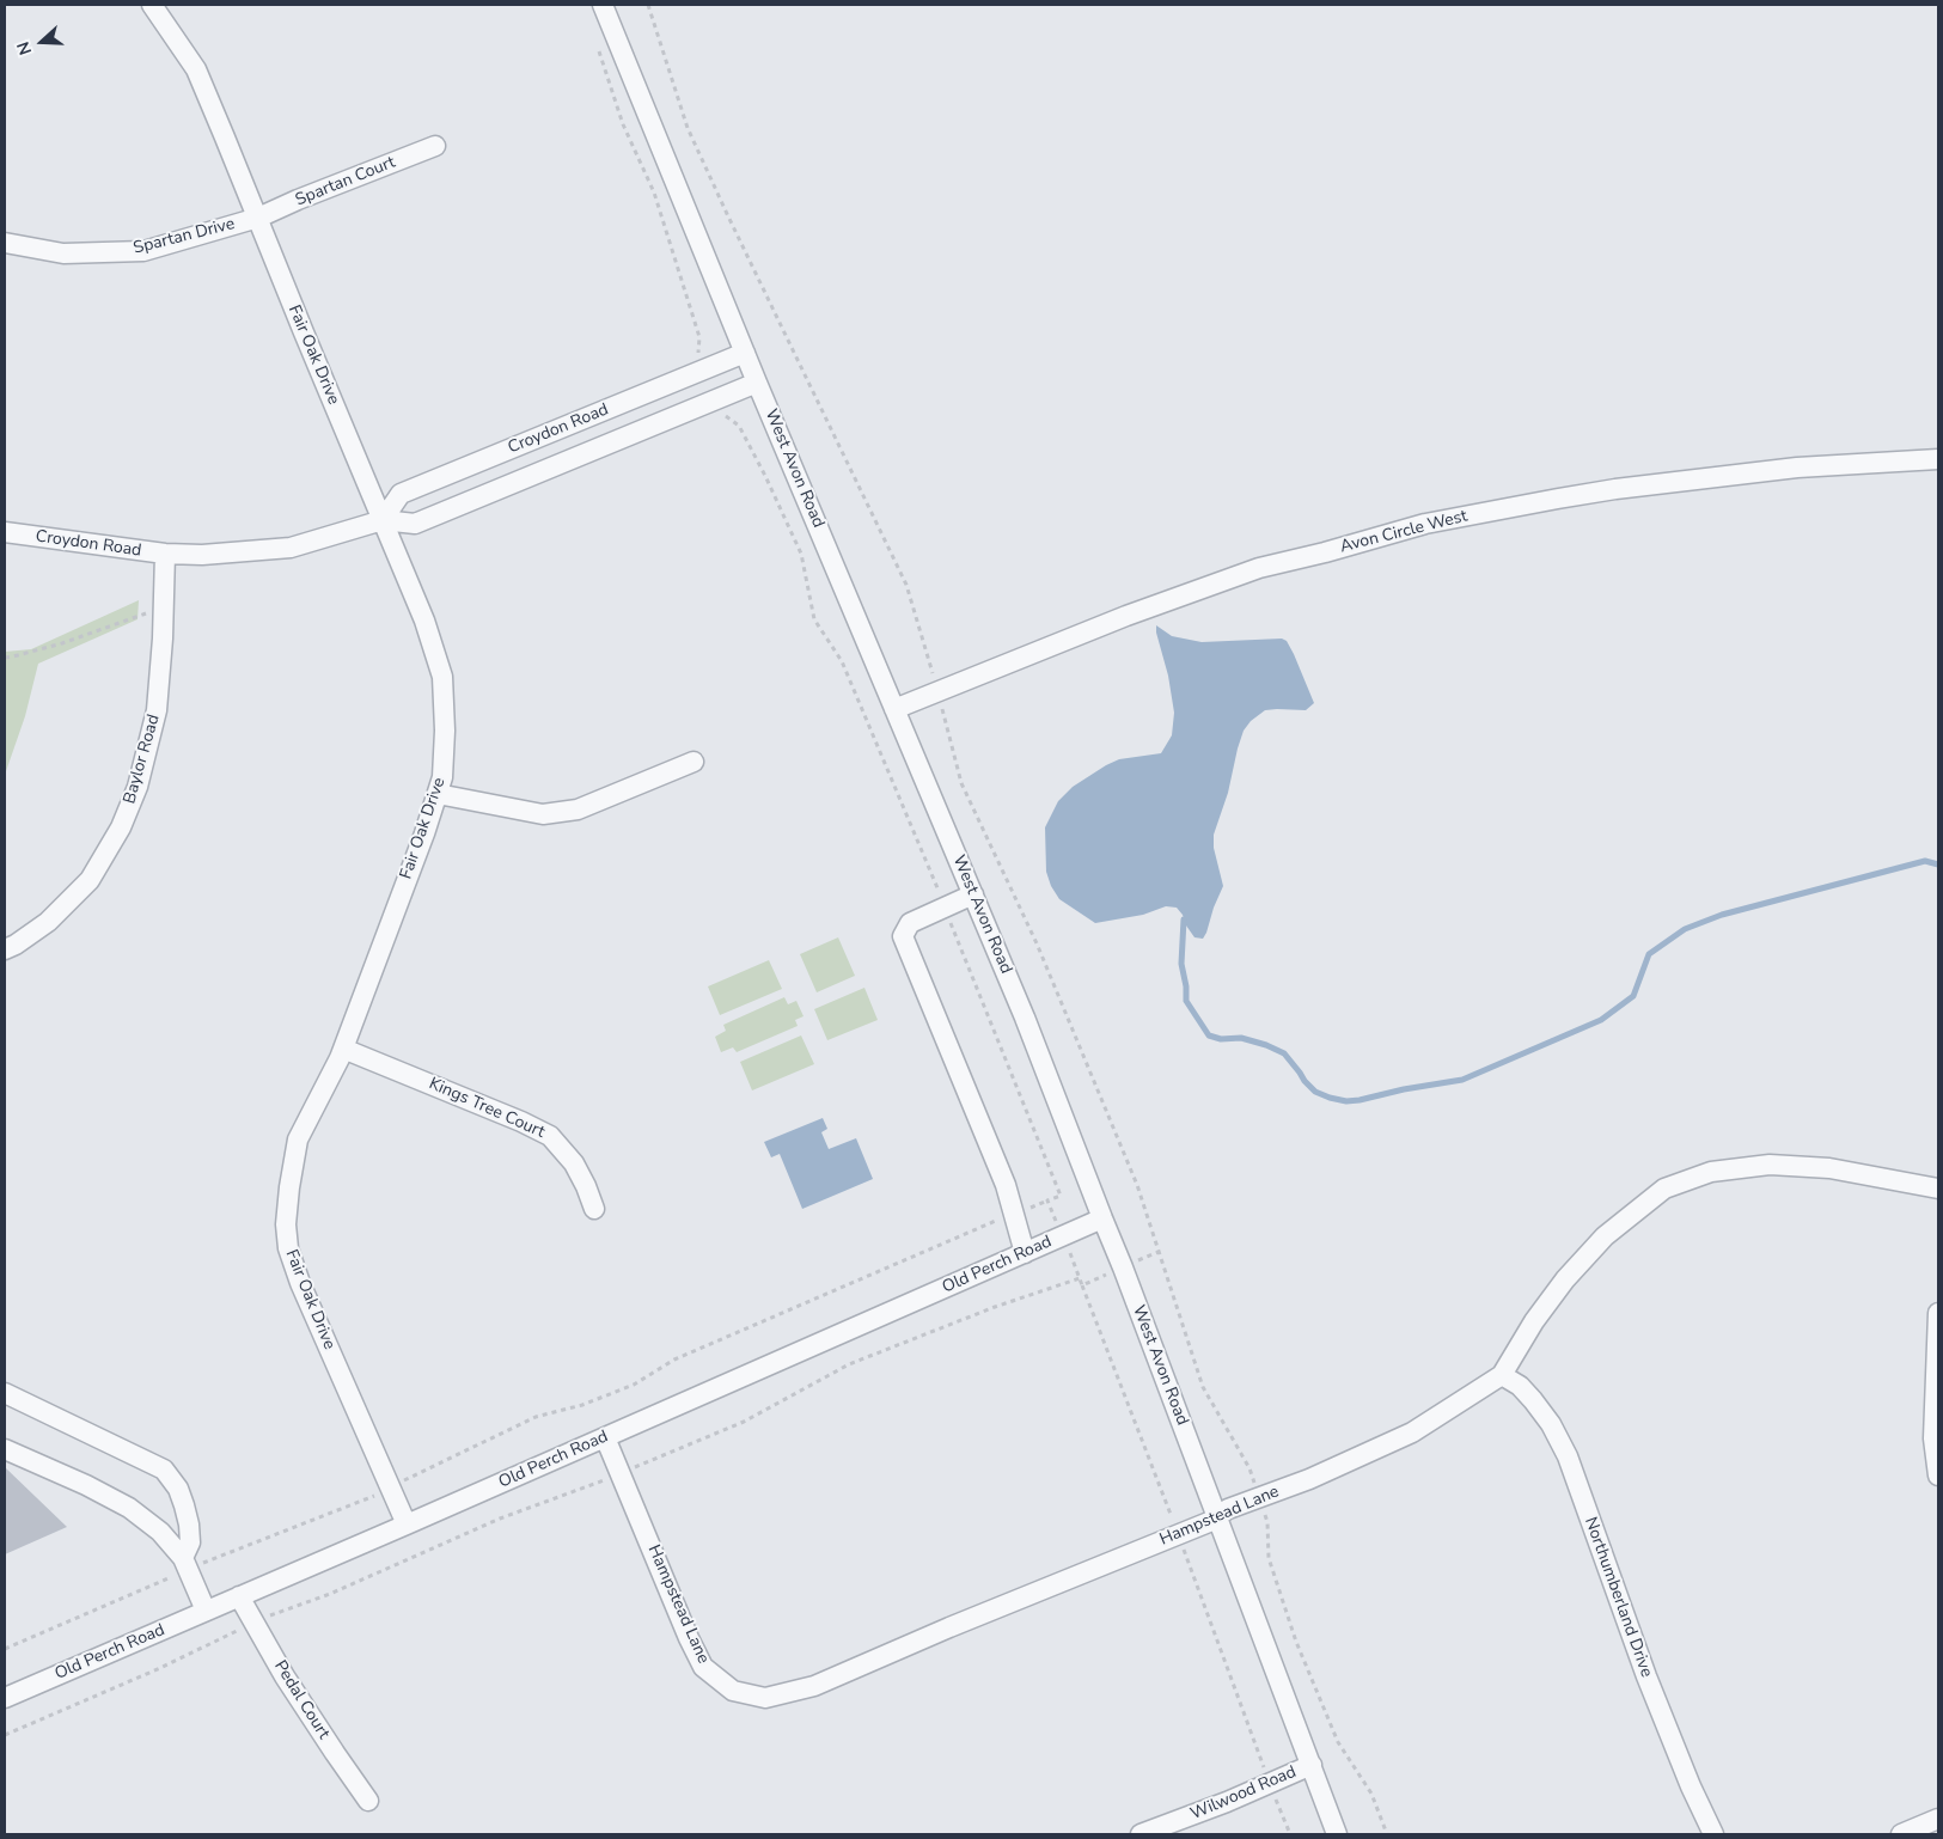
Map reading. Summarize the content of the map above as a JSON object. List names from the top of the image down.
{
  "streets": {
    "street": [
      "Spartan Court",
      "Spartan Drive",
      "Fair Oak Drive",
      "Croydon Road",
      "West Avon Road",
      "Avon Circle West",
      "Baylor Road",
      "Kings Tree Court",
      "Old Perch Road",
      "Hampstead Lane",
      "Northumberland Drive",
      "Pedal Court",
      "Wilwood Road"
    ]
  },
  "crossings": [
    ["Spartan Court", "Spartan Drive"],
    ["Spartan Court", "Fair Oak Drive"],
    ["Spartan Drive", "Fair Oak Drive"],
    ["Fair Oak Drive", "Croydon Road"],
    ["Fair Oak Drive", "Kings Tree Court"],
    ["Fair Oak Drive", "Old Perch Road"],
    ["Croydon Road", "West Avon Road"],
    ["Croydon Road", "Baylor Road"],
    ["West Avon Road", "Avon Circle West"],
    ["West Avon Road", "Old Perch Road"],
    ["West Avon Road", "Hampstead Lane"],
    ["West Avon Road", "Wilwood Road"],
    ["Old Perch Road", "Hampstead Lane"],
    ["Old Perch Road", "Pedal Court"],
    ["Hampstead Lane", "Northumberland Drive"]
  ],
  "north": "left"
}
